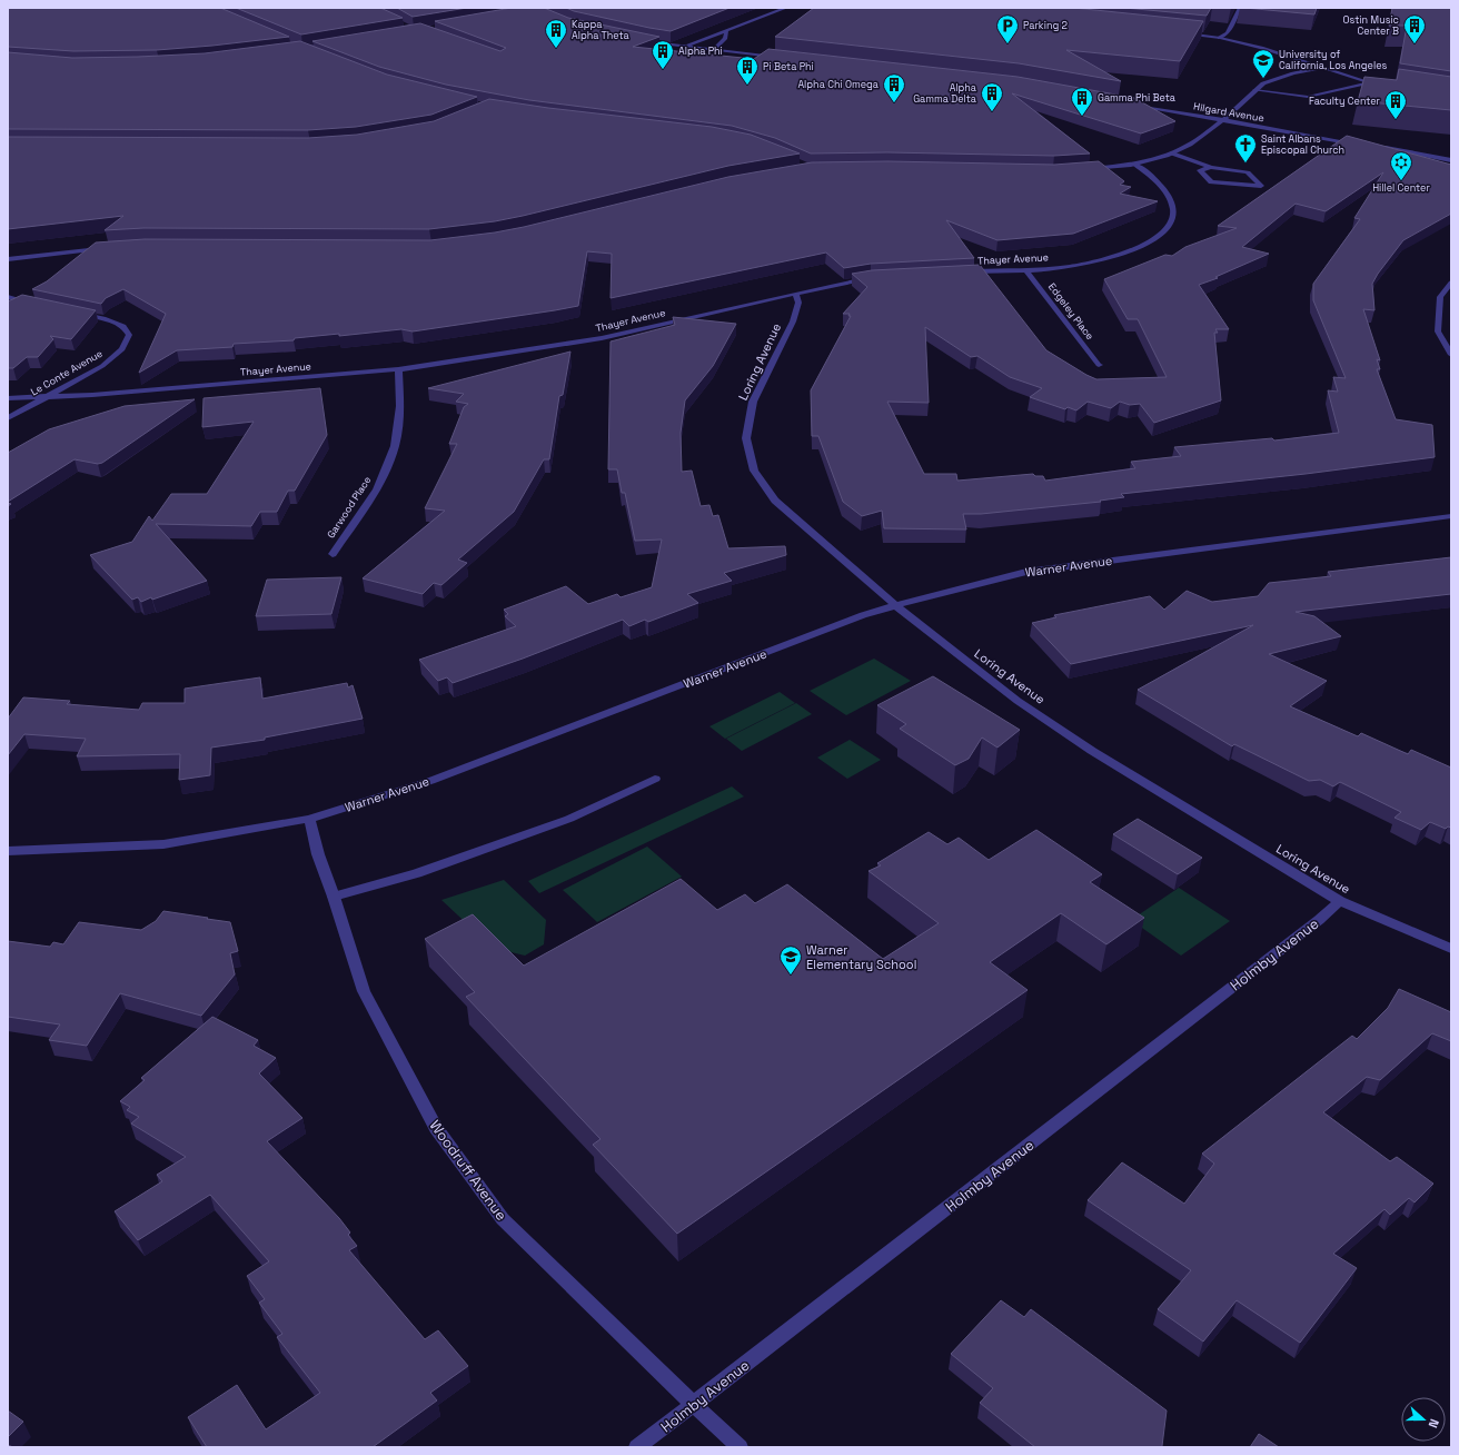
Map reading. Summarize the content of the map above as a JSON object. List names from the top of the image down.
{
  "streets": {
    "street": [
      "Hilgard Avenue",
      "Thayer Avenue",
      "Edgeley Place",
      "Loring Avenue",
      "Le Conte Avenue",
      "Garwood Place",
      "Warner Avenue",
      "Holmby Avenue",
      "Woodruff Avenue"
    ]
  },
  "crossings": [
    ["Thayer Avenue", "Edgeley Place"],
    ["Thayer Avenue", "Loring Avenue"],
    ["Thayer Avenue", "Le Conte Avenue"],
    ["Thayer Avenue", "Garwood Place"],
    ["Loring Avenue", "Warner Avenue"],
    ["Loring Avenue", "Holmby Avenue"],
    ["Warner Avenue", "Woodruff Avenue"],
    ["Holmby Avenue", "Woodruff Avenue"]
  ],
  "places": {
    "parking": ["Parking 2"],
    "building": [
      "Ostin Music Center B",
      "Kappa Alpha Theta",
      "Alpha Phi",
      "Pi Beta Phi",
      "Alpha Chi Omega",
      "Alpha Gamma Delta",
      "Gamma Phi Beta",
      "Faculty Center"
    ],
    "school or university": ["University of California, Los Angeles", "Warner Elementary School"],
    "church": ["Saint Albans Episcopal Church"],
    "synagogue": ["Hillel Center"]
  },
  "north": "right"
}
